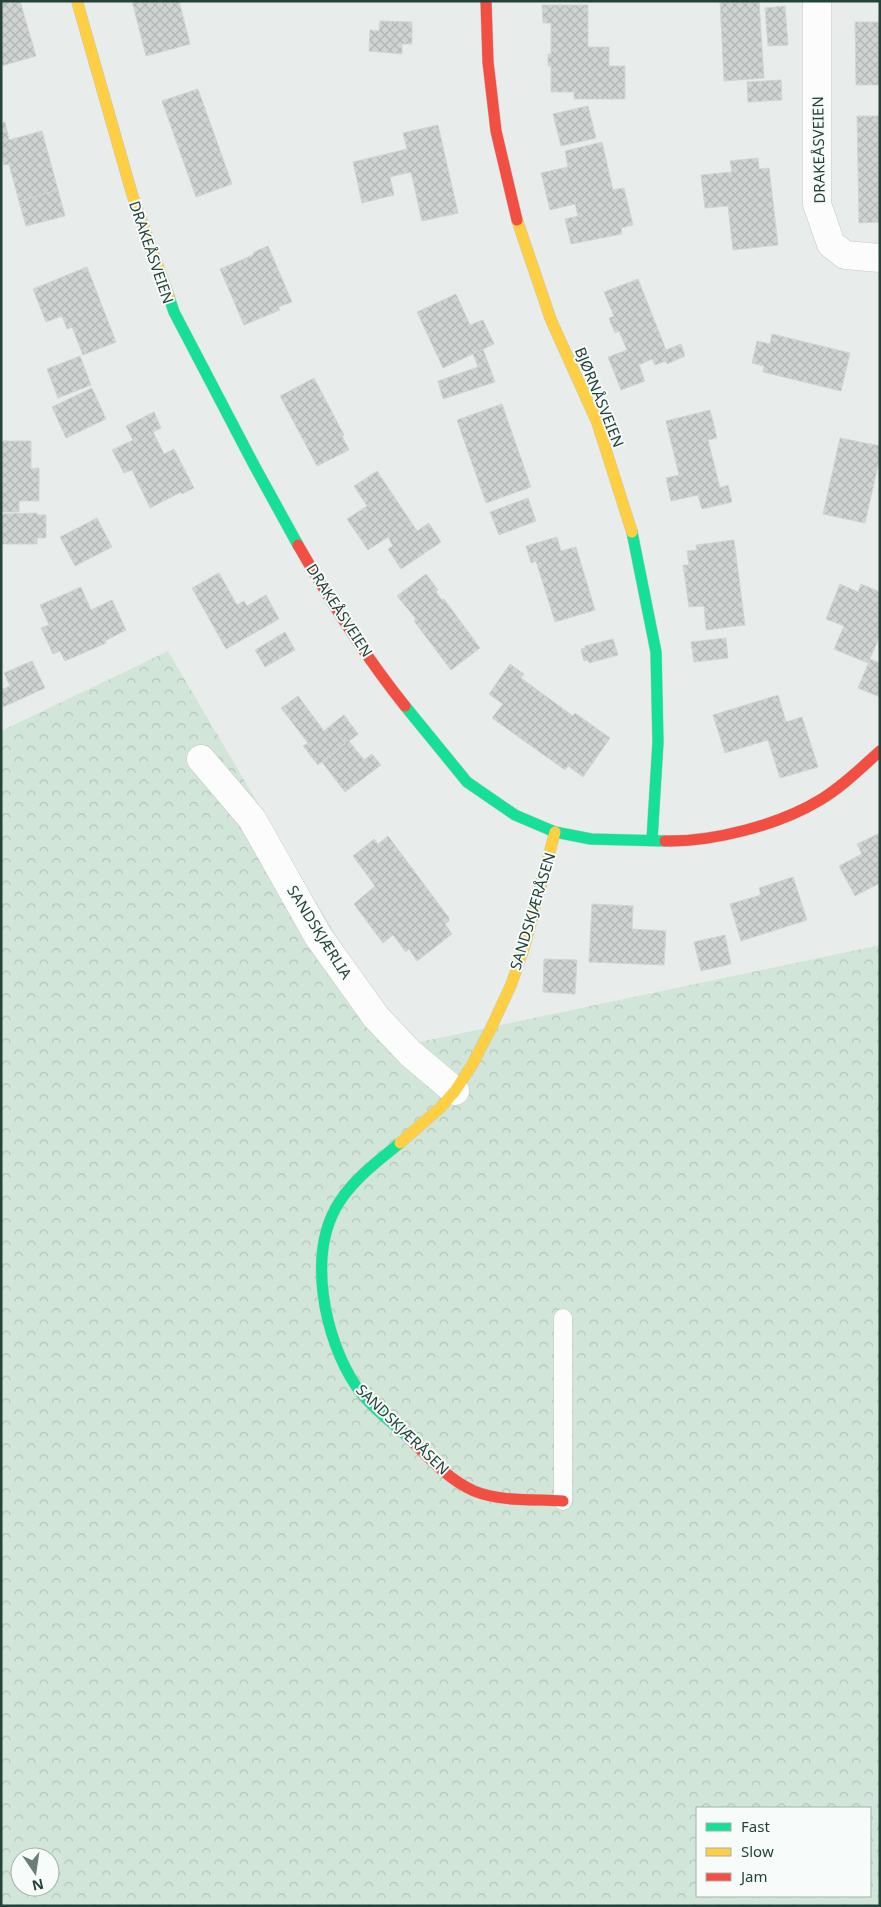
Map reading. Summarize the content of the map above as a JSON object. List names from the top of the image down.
{
  "streets": {
    "street": [
      "DRAKEÅSVEIEN",
      "BJØRNÅSVEIEN",
      "SANDSKJÆRÅSEN",
      "SANDSKJÆRLIA"
    ]
  },
  "crossings": [
    ["DRAKEÅSVEIEN", "BJØRNÅSVEIEN"],
    ["DRAKEÅSVEIEN", "SANDSKJÆRÅSEN"],
    ["SANDSKJÆRÅSEN", "SANDSKJÆRLIA"]
  ],
  "legend": ["Fast", "Slow", "Jam"],
  "north": "bottom"
}
